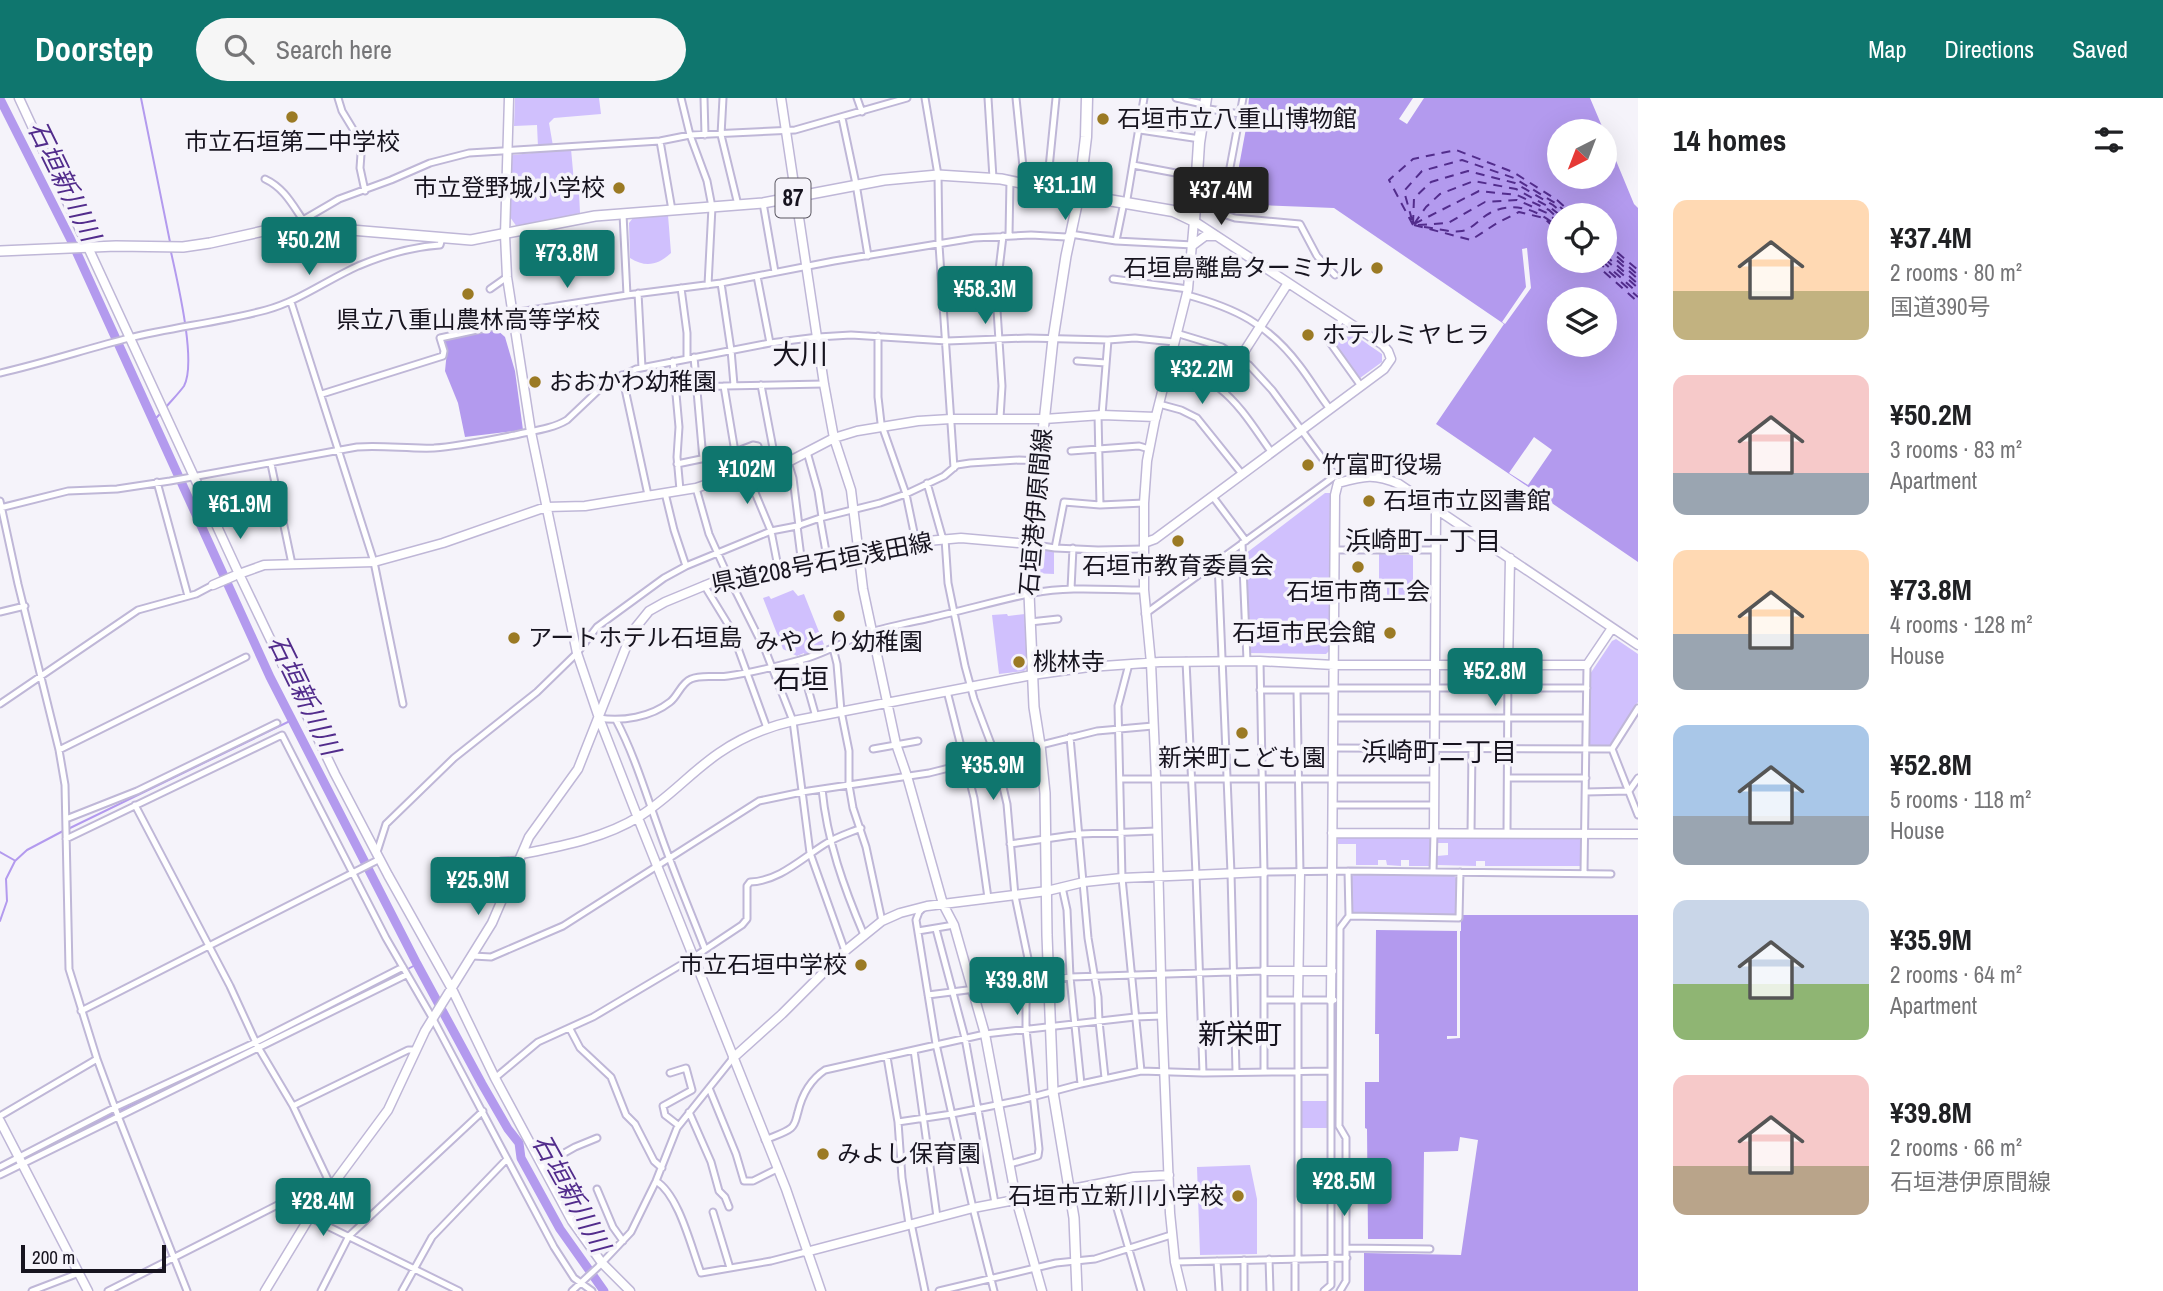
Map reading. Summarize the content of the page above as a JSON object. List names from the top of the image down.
{
  "streets": {
    "main road": ["87", "石垣港伊原間線"],
    "street": ["県道208号石垣浅田線"]
  },
  "crossings": [
    ["87", "石垣港伊原間線"],
    ["石垣港伊原間線", "県道208号石垣浅田線"]
  ],
  "districts": [
    "大川",
    "浜崎町一丁目",
    "石垣",
    "浜崎町二丁目",
    "新栄町"
  ],
  "water": ["石垣新川川"],
  "places": [
    "市立石垣第二中学校",
    "石垣市立八重山博物館",
    "市立登野城小学校",
    "石垣島離島ターミナル",
    "県立八重山農林高等学校",
    "ホテルミヤヒラ",
    "おおかわ幼稚園",
    "竹富町役場",
    "石垣市立図書館",
    "石垣市教育委員会",
    "石垣市商工会",
    "みやとり幼稚園",
    "石垣市民会館",
    "アートホテル石垣島",
    "桃林寺",
    "新栄町こども園",
    "市立石垣中学校",
    "みよし保育園",
    "石垣市立新川小学校"
  ],
  "scale_bar": "200 m",
  "north": "bottom left",
  "page": {
    "header": "Doorstep",
    "search": "Search here",
    "nav": ["Map", "Directions", "Saved"],
    "heading": "14 homes",
    "price": [
      "¥31.1M",
      "¥37.4M",
      "¥50.2M",
      "¥73.8M",
      "¥58.3M",
      "¥32.2M",
      "¥102M",
      "¥61.9M",
      "¥52.8M",
      "¥35.9M",
      "¥25.9M",
      "¥39.8M",
      "¥28.5M",
      "¥28.4M"
    ],
    "list": [
      {
        "name": "¥37.4M",
        "note": "2 rooms · 80 m² · 国道390号"
      },
      {
        "name": "¥50.2M",
        "note": "3 rooms · 83 m² · Apartment"
      },
      {
        "name": "¥73.8M",
        "note": "4 rooms · 128 m² · House"
      },
      {
        "name": "¥52.8M",
        "note": "5 rooms · 118 m² · House"
      },
      {
        "name": "¥35.9M",
        "note": "2 rooms · 64 m² · Apartment"
      },
      {
        "name": "¥39.8M",
        "note": "2 rooms · 66 m² · 石垣港伊原間線"
      }
    ],
    "scale": "200 m"
  }
}
